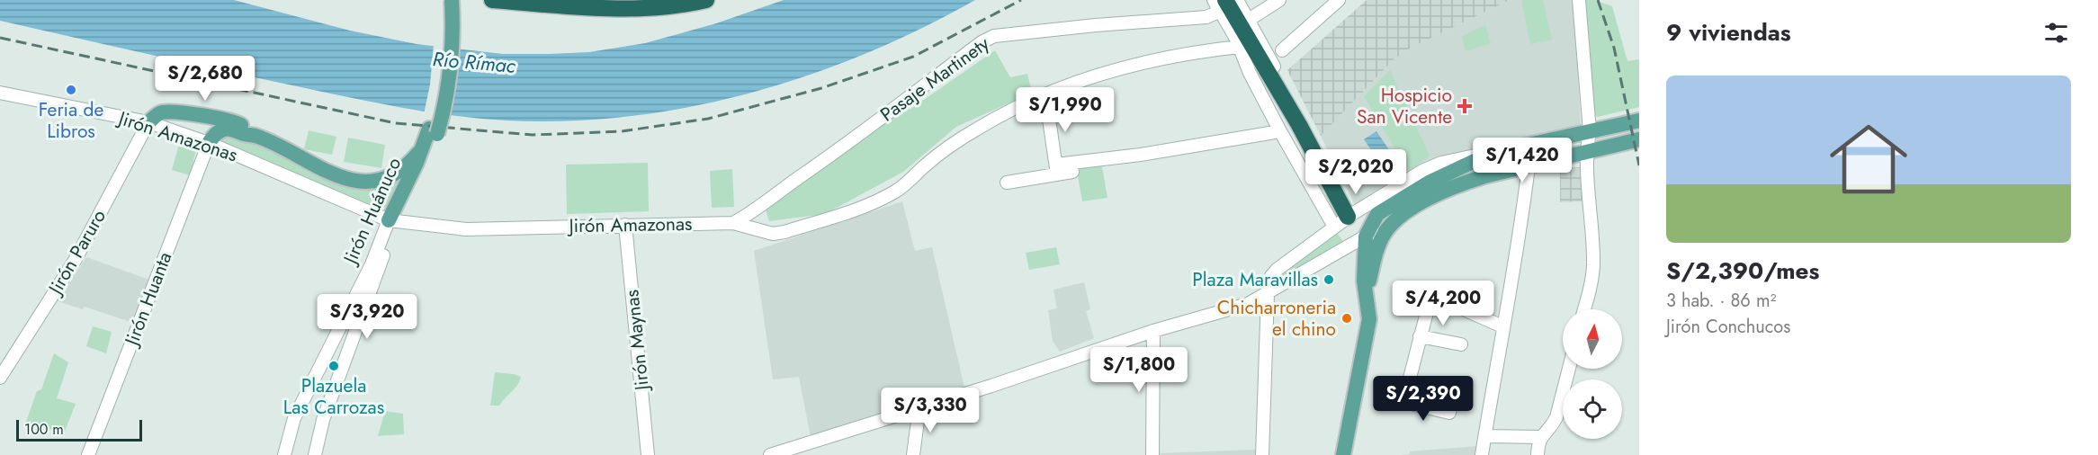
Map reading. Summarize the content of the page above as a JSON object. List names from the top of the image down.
{
  "streets": {
    "main road": ["Jirón Huánuco"],
    "street": [
      "Pasaje Martinety",
      "Jirón Amazonas",
      "Jirón Paruro",
      "Jirón Huanta",
      "Jirón Maynas"
    ]
  },
  "crossings": [
    ["Pasaje Martinety", "Jirón Amazonas"],
    ["Jirón Amazonas", "Jirón Huánuco"],
    ["Jirón Amazonas", "Jirón Paruro"],
    ["Jirón Amazonas", "Jirón Huanta"],
    ["Jirón Amazonas", "Jirón Maynas"]
  ],
  "water": ["Río Rímac"],
  "places": {
    "other": [
      "Feria de Libros",
      "Plaza Maravillas",
      "Chicharroneria el chino",
      "Plazuela Las Carrozas"
    ],
    "health": ["Hospicio San Vicente"]
  },
  "scale_bar": "100 m",
  "north": "top",
  "page": {
    "heading": "9 viviendas",
    "price": [
      "S/2,680",
      "S/1,990",
      "S/1,420",
      "S/2,020",
      "S/4,200",
      "S/3,920",
      "S/1,800",
      "S/2,390",
      "S/3,330"
    ],
    "list": [
      {
        "name": "S/2,390/mes",
        "note": "3 hab. · 86 m² · Jirón Conchucos"
      }
    ],
    "scale": "100 m"
  }
}
